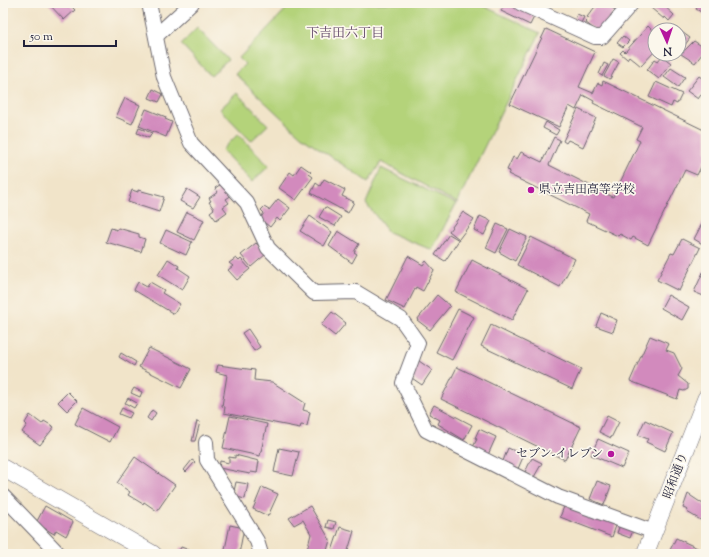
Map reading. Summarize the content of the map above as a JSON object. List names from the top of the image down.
{
  "streets": {
    "street": ["昭和通り"]
  },
  "districts": ["下吉田六丁目"],
  "places": ["県立吉田高等学校", "セブン-イレブン"],
  "scale_bar": "50 m",
  "north": "bottom"
}
